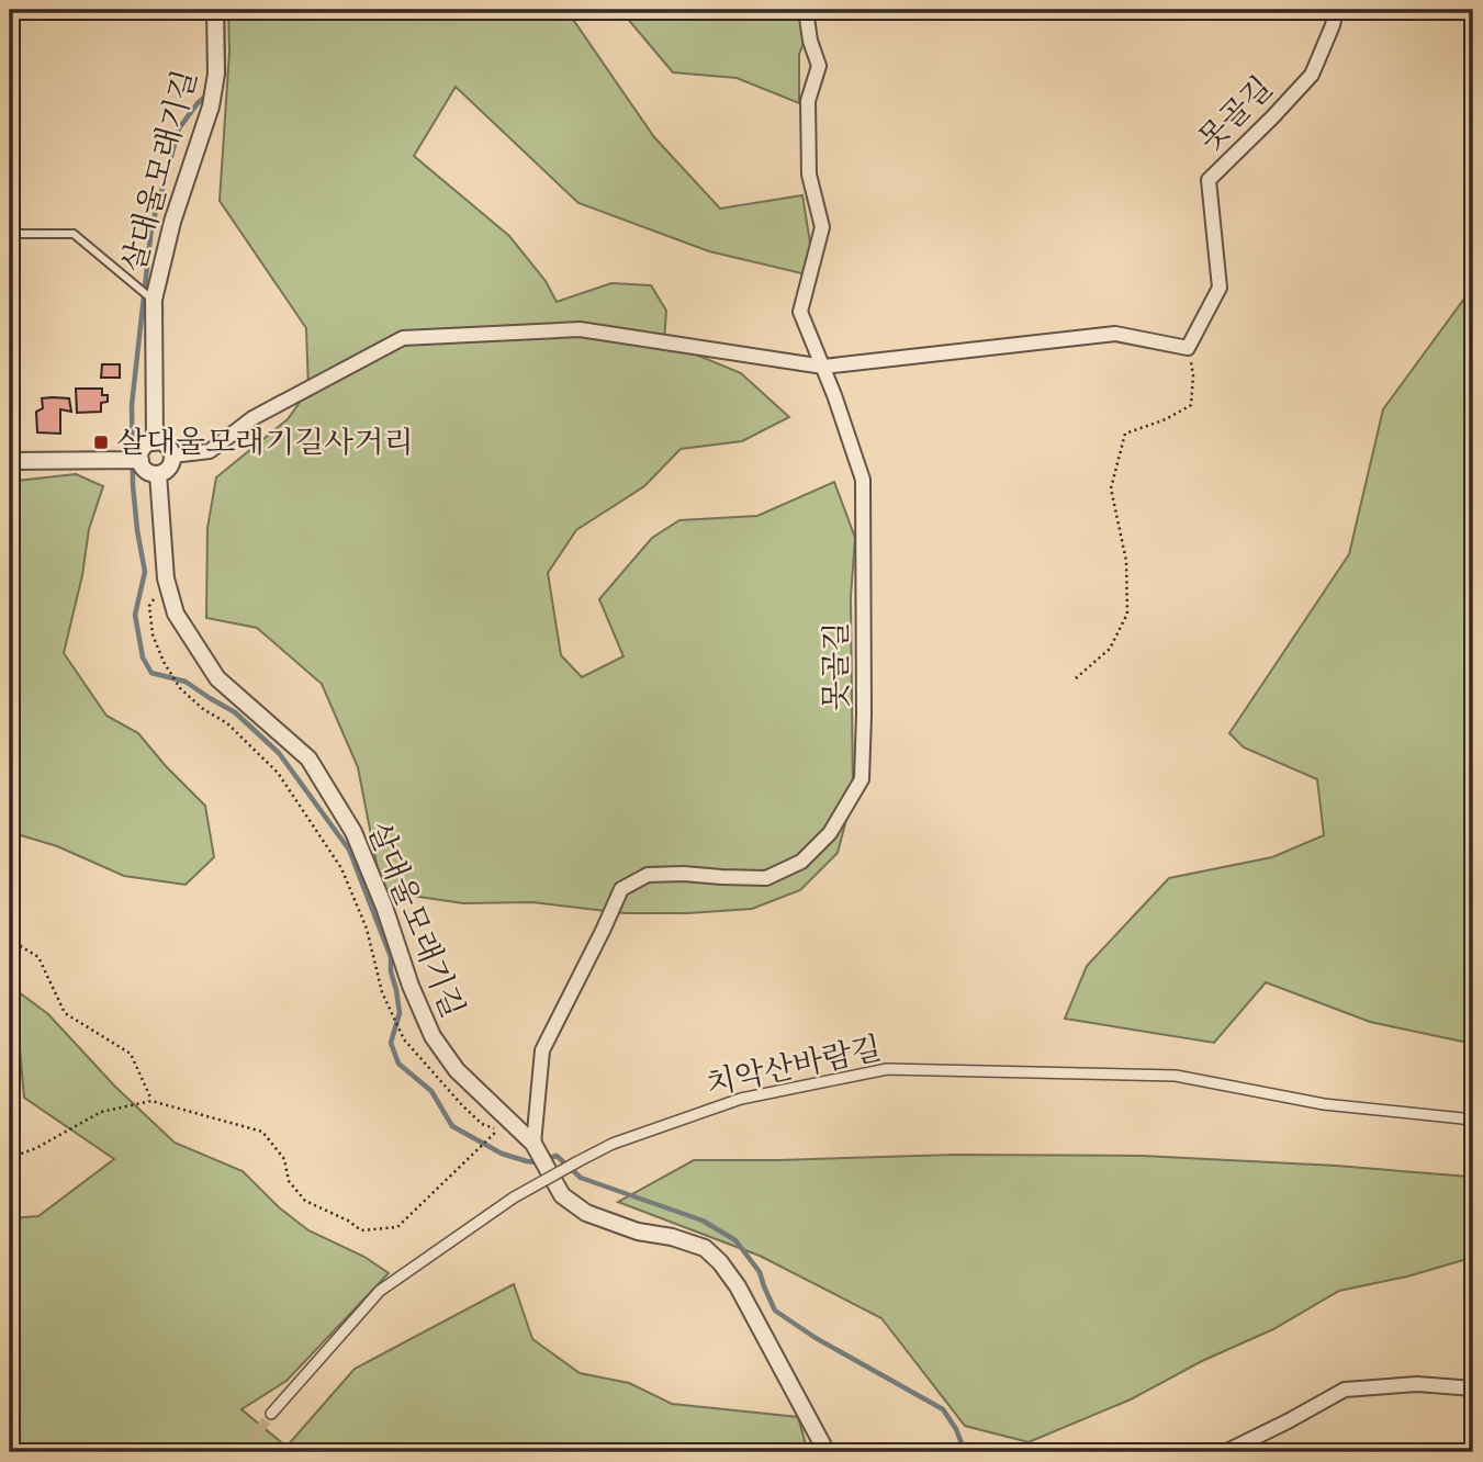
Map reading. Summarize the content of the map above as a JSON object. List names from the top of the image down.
{
  "streets": {
    "street": ["못골길", "살대울모래기길", "치악산바람길"]
  },
  "crossings": [
    ["못골길", "살대울모래기길"]
  ],
  "places": {
    "transit": ["살대울모래기길사거리"]
  }
}
